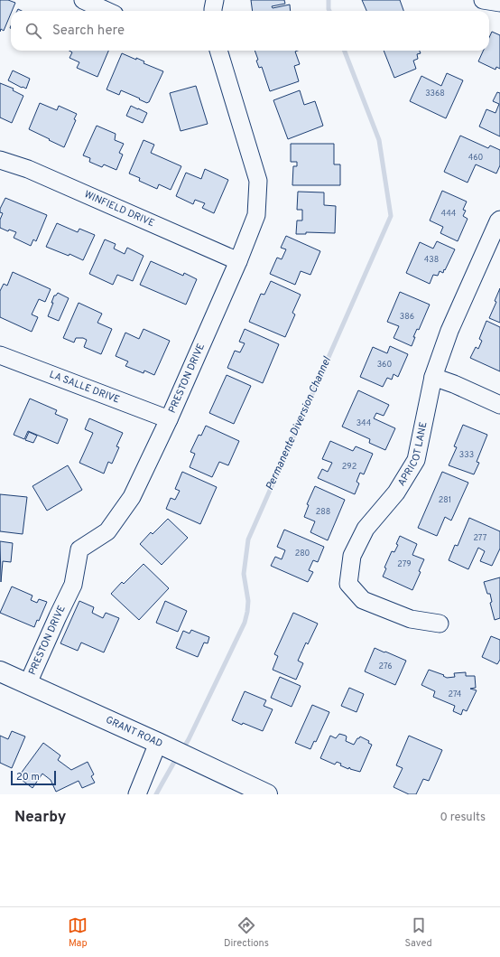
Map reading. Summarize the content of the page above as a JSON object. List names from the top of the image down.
{
  "streets": {
    "main road": ["GRANT ROAD"],
    "street": [
      "WINFIELD DRIVE",
      "PRESTON DRIVE",
      "LA SALLE DRIVE",
      "APRICOT LANE"
    ]
  },
  "crossings": [
    ["WINFIELD DRIVE", "PRESTON DRIVE"],
    ["PRESTON DRIVE", "LA SALLE DRIVE"],
    ["PRESTON DRIVE", "GRANT ROAD"]
  ],
  "water": ["Permanente Diversion Channel"],
  "house_numbers": [
    "3368",
    "460",
    "444",
    "438",
    "386",
    "360",
    "344",
    "333",
    "292",
    "281",
    "288",
    "277",
    "280",
    "279",
    "276",
    "274"
  ],
  "scale_bar": "20 m",
  "page": {
    "search": "Search here",
    "scale": "20 m",
    "heading": ["Nearby", "0 results"],
    "nav": ["Map", "Directions", "Saved"]
  }
}
